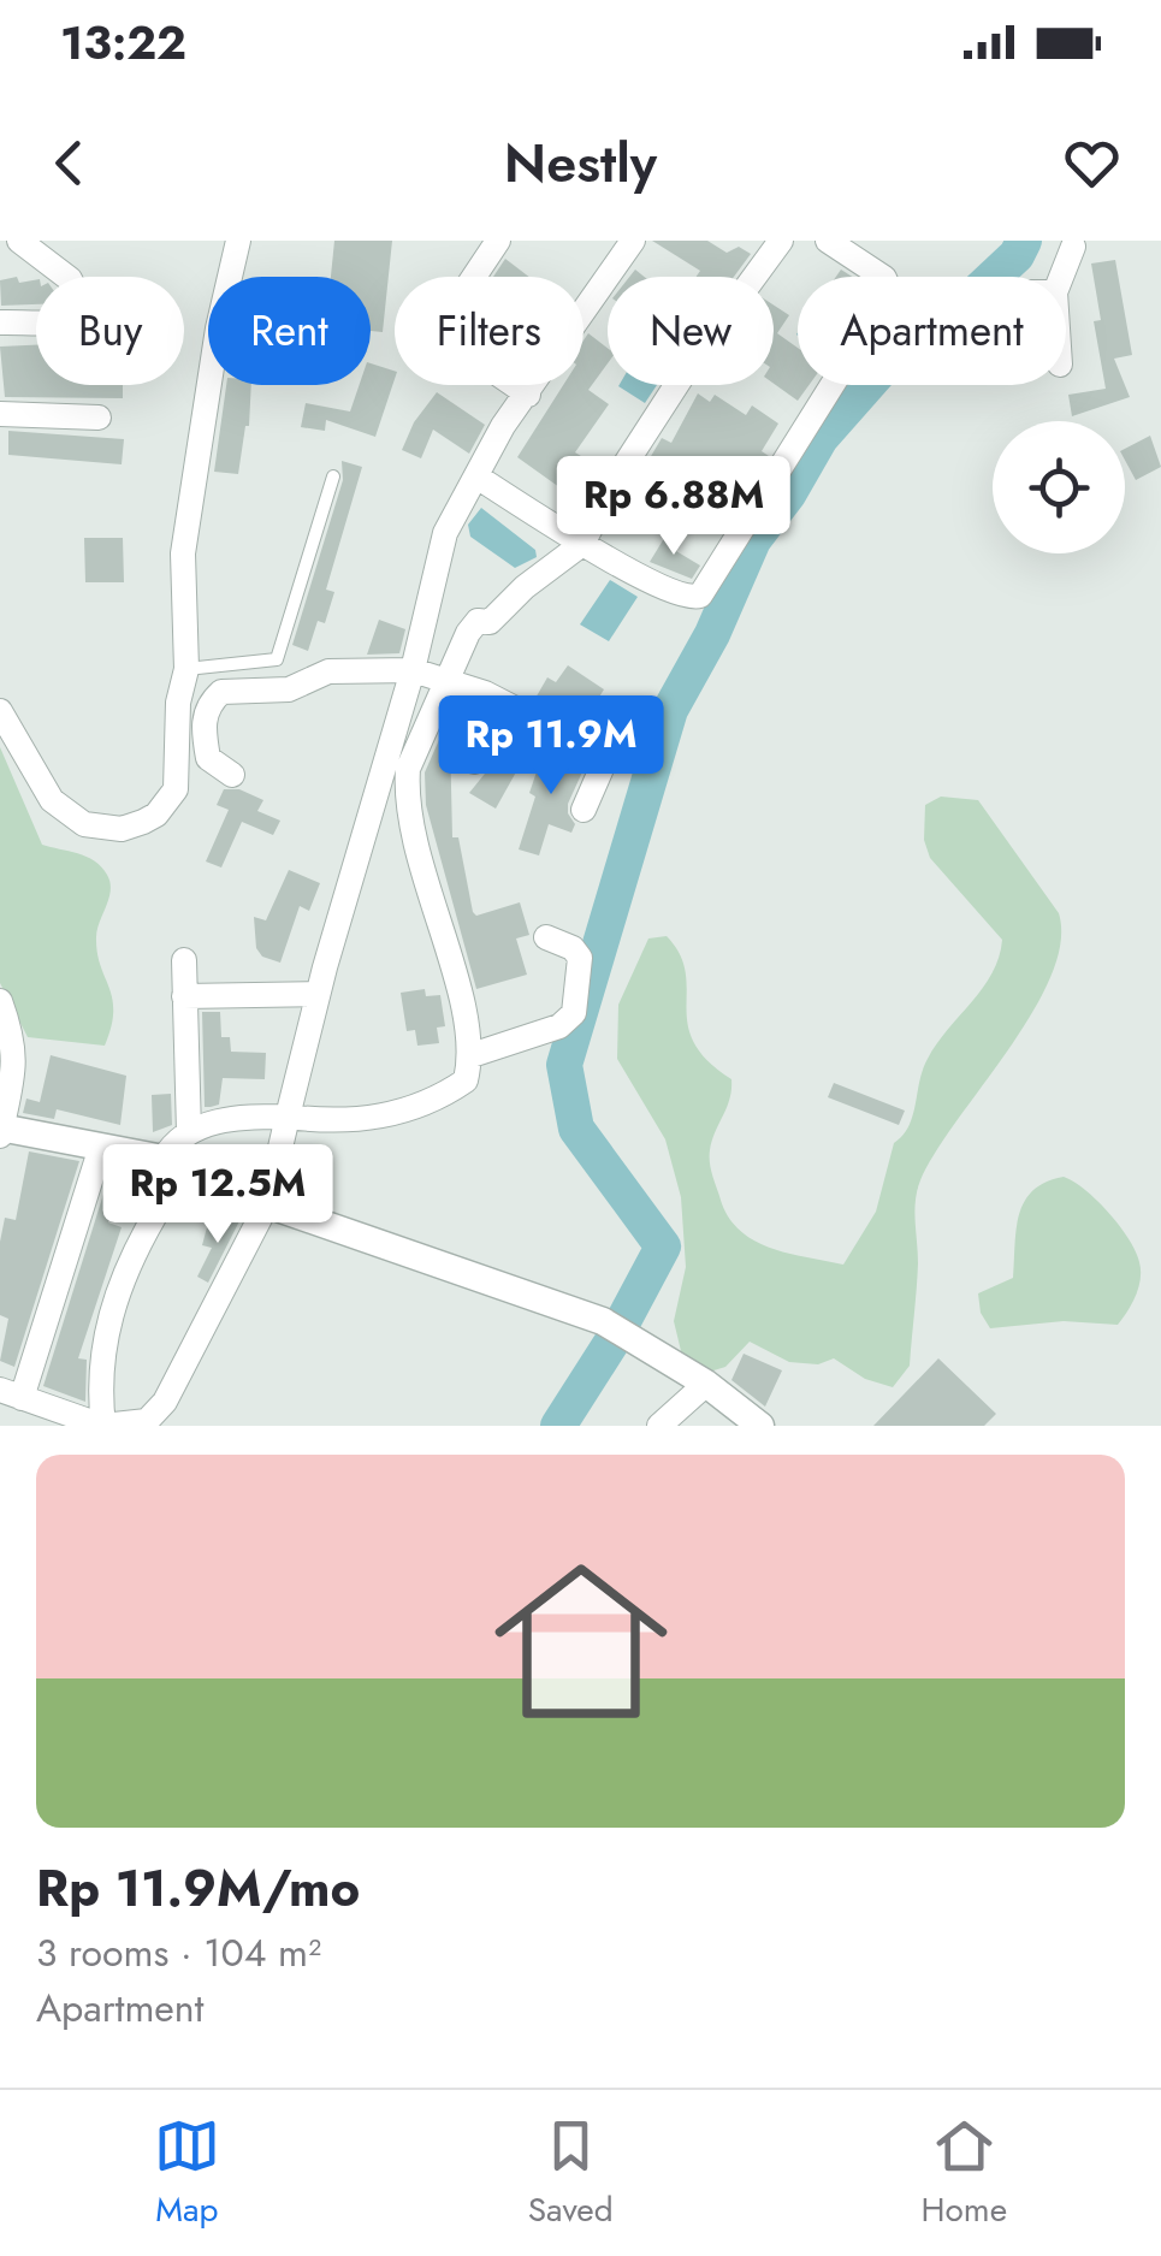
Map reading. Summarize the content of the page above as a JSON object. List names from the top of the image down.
{
  "page": {
    "status": "13:22",
    "header": "Nestly",
    "chip": [
      "Buy",
      "Rent",
      "Filters",
      "New",
      "Apartment"
    ],
    "price": ["Rp 6.88M", "Rp 11.9M", "Rp 12.5M"],
    "list": [
      {
        "name": "Rp 11.9M/mo",
        "note": "3 rooms · 104 m² · Apartment"
      }
    ],
    "tabs": ["Map", "Saved", "Home"]
  }
}
